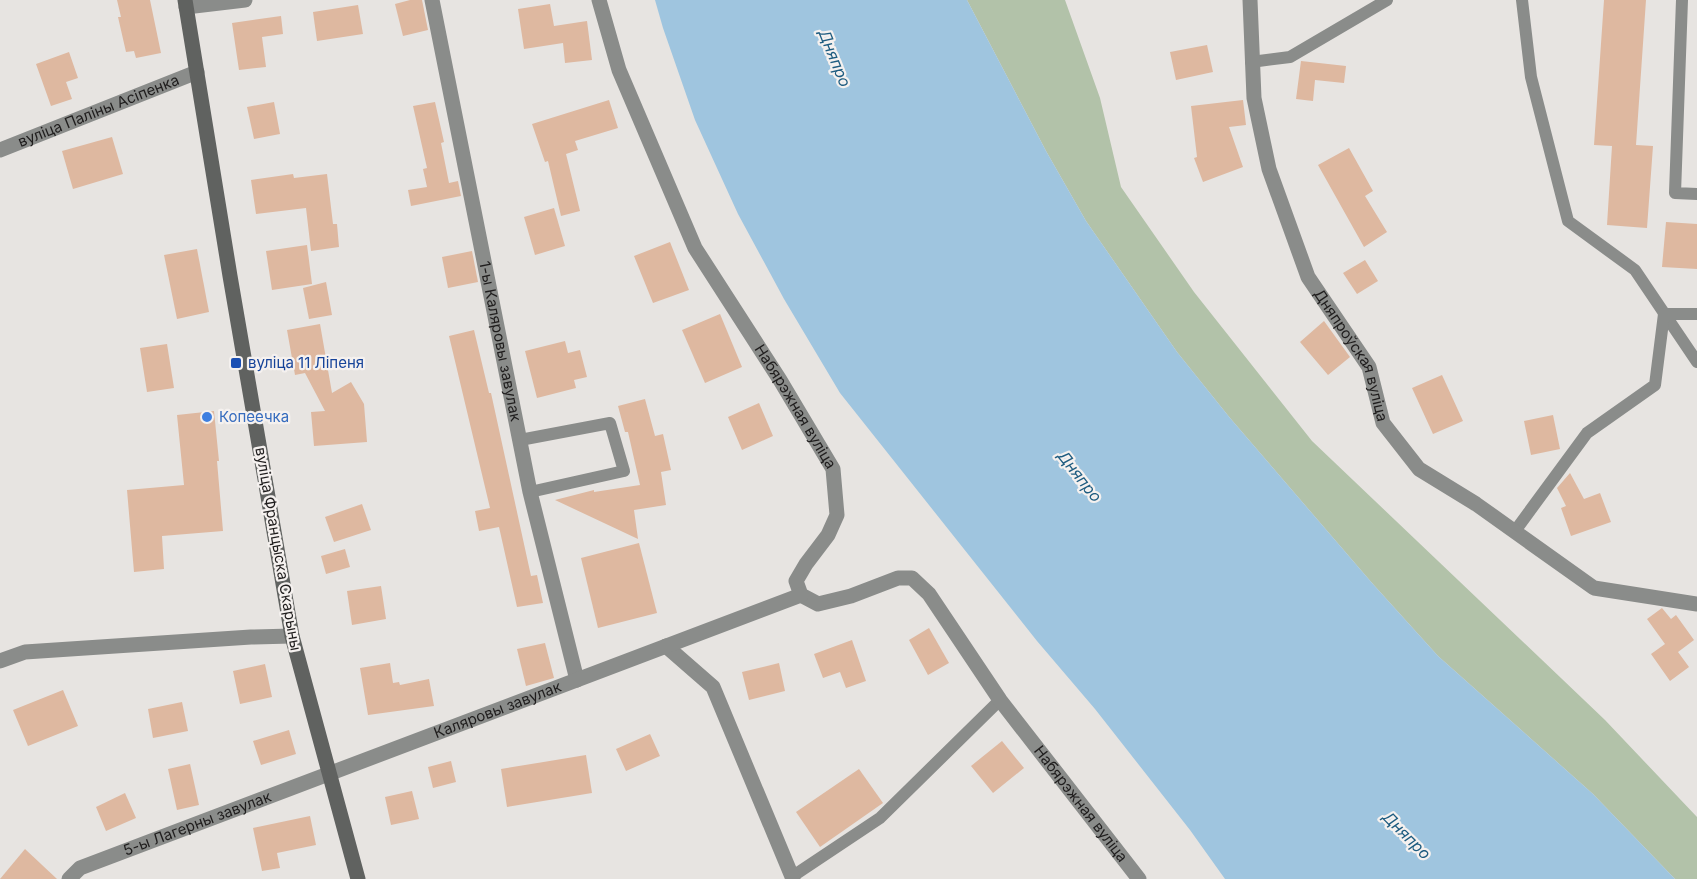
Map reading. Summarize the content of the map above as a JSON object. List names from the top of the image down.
{
  "streets": {
    "main road": ["вуліца Францыска Скарыны"],
    "street": [
      "вуліца Паліны Асіпенка",
      "1-ы Каляровы завулак",
      "Дняпроўская вуліца",
      "Набярэжная вуліца",
      "Каляровы завулак",
      "5-ы Лагерны завулак"
    ]
  },
  "crossings": [
    ["вуліца Паліны Асіпенка", "вуліца Францыска Скарыны"],
    ["1-ы Каляровы завулак", "Каляровы завулак"],
    ["Набярэжная вуліца", "Каляровы завулак"],
    ["вуліца Францыска Скарыны", "Каляровы завулак"],
    ["вуліца Францыска Скарыны", "5-ы Лагерны завулак"],
    ["Каляровы завулак", "5-ы Лагерны завулак"]
  ],
  "water": ["Дняпро"],
  "places": {
    "transit": ["вуліца 11 Ліпеня"],
    "other": ["Копеечка"]
  }
}
